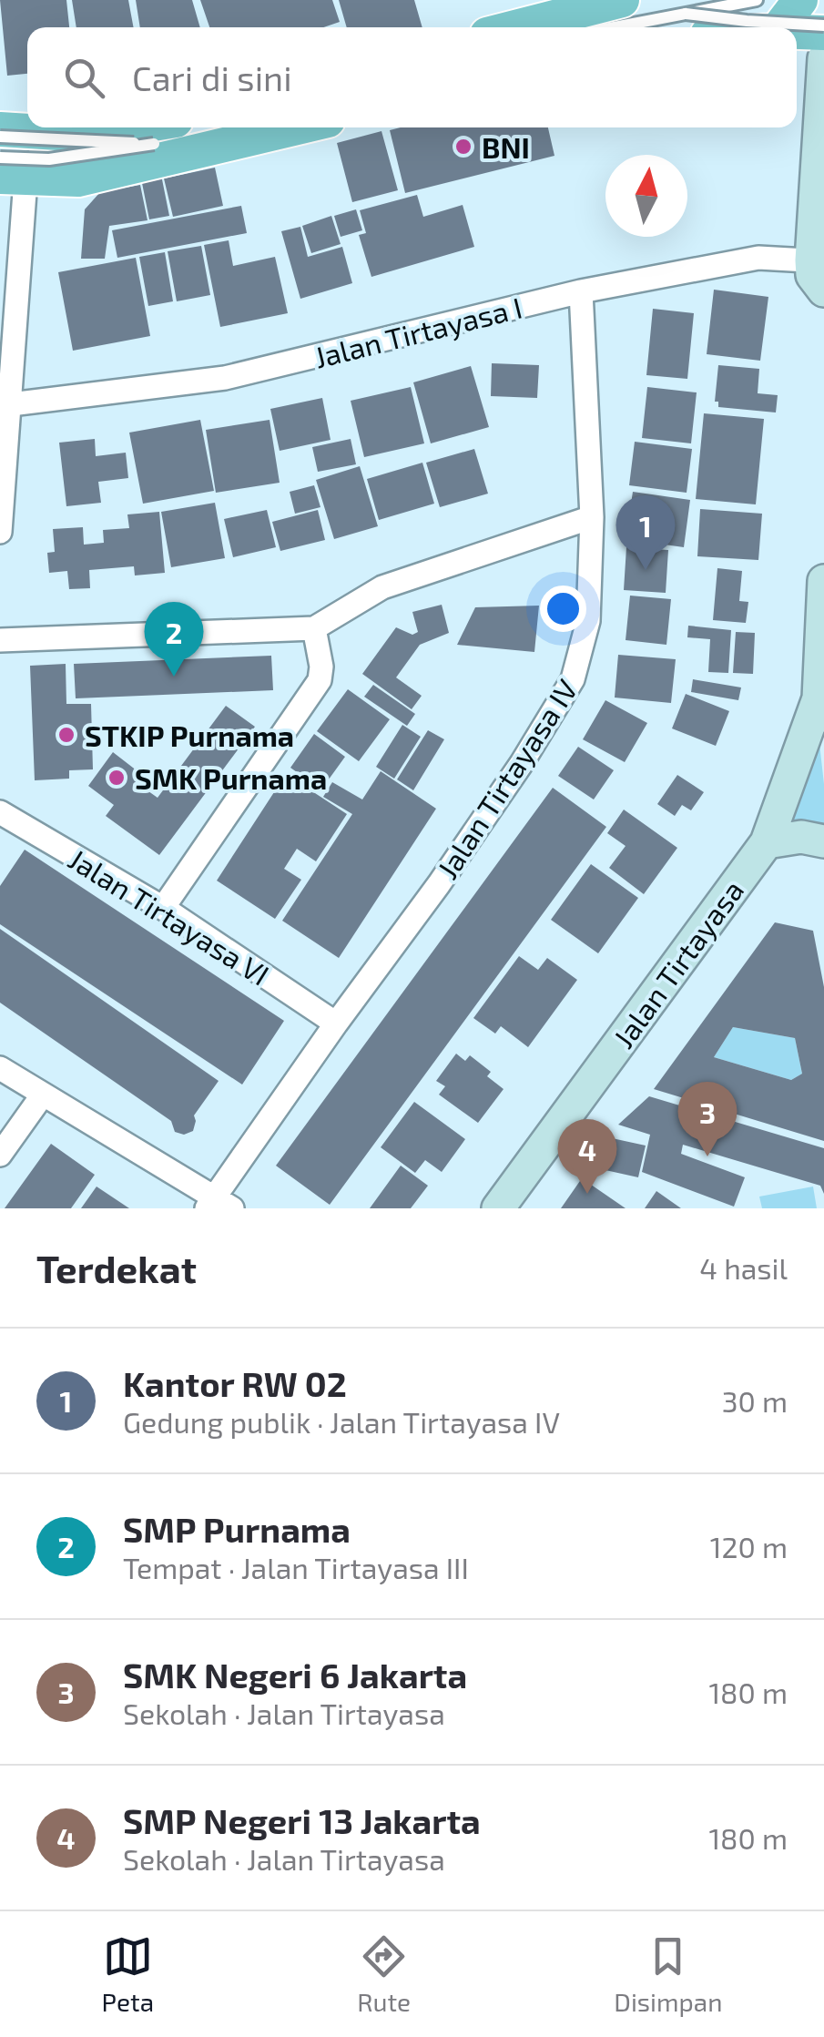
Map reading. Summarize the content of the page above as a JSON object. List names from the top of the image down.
{
  "streets": {
    "main road": ["Jalan Tirtayasa"],
    "street": ["Jalan Tirtayasa I", "Jalan Tirtayasa IV", "Jalan Tirtayasa VI"]
  },
  "crossings": [
    ["Jalan Tirtayasa I", "Jalan Tirtayasa IV"],
    ["Jalan Tirtayasa IV", "Jalan Tirtayasa VI"]
  ],
  "places": ["BNI", "STKIP Purnama", "SMK Purnama"],
  "north": "top",
  "page": {
    "search": "Cari di sini",
    "pins": [
      "1",
      "2",
      "3",
      "4"
    ],
    "heading": ["Terdekat", "4 hasil"],
    "list": [
      {
        "mark": "1",
        "name": "Kantor RW 02",
        "note": "Gedung publik · Jalan Tirtayasa IV",
        "value": "30 m"
      },
      {
        "mark": "2",
        "name": "SMP Purnama",
        "note": "Tempat · Jalan Tirtayasa III",
        "value": "120 m"
      },
      {
        "mark": "3",
        "name": "SMK Negeri 6 Jakarta",
        "note": "Sekolah · Jalan Tirtayasa",
        "value": "180 m"
      },
      {
        "mark": "4",
        "name": "SMP Negeri 13 Jakarta",
        "note": "Sekolah · Jalan Tirtayasa",
        "value": "180 m"
      }
    ],
    "nav": ["Peta", "Rute", "Disimpan"]
  }
}
